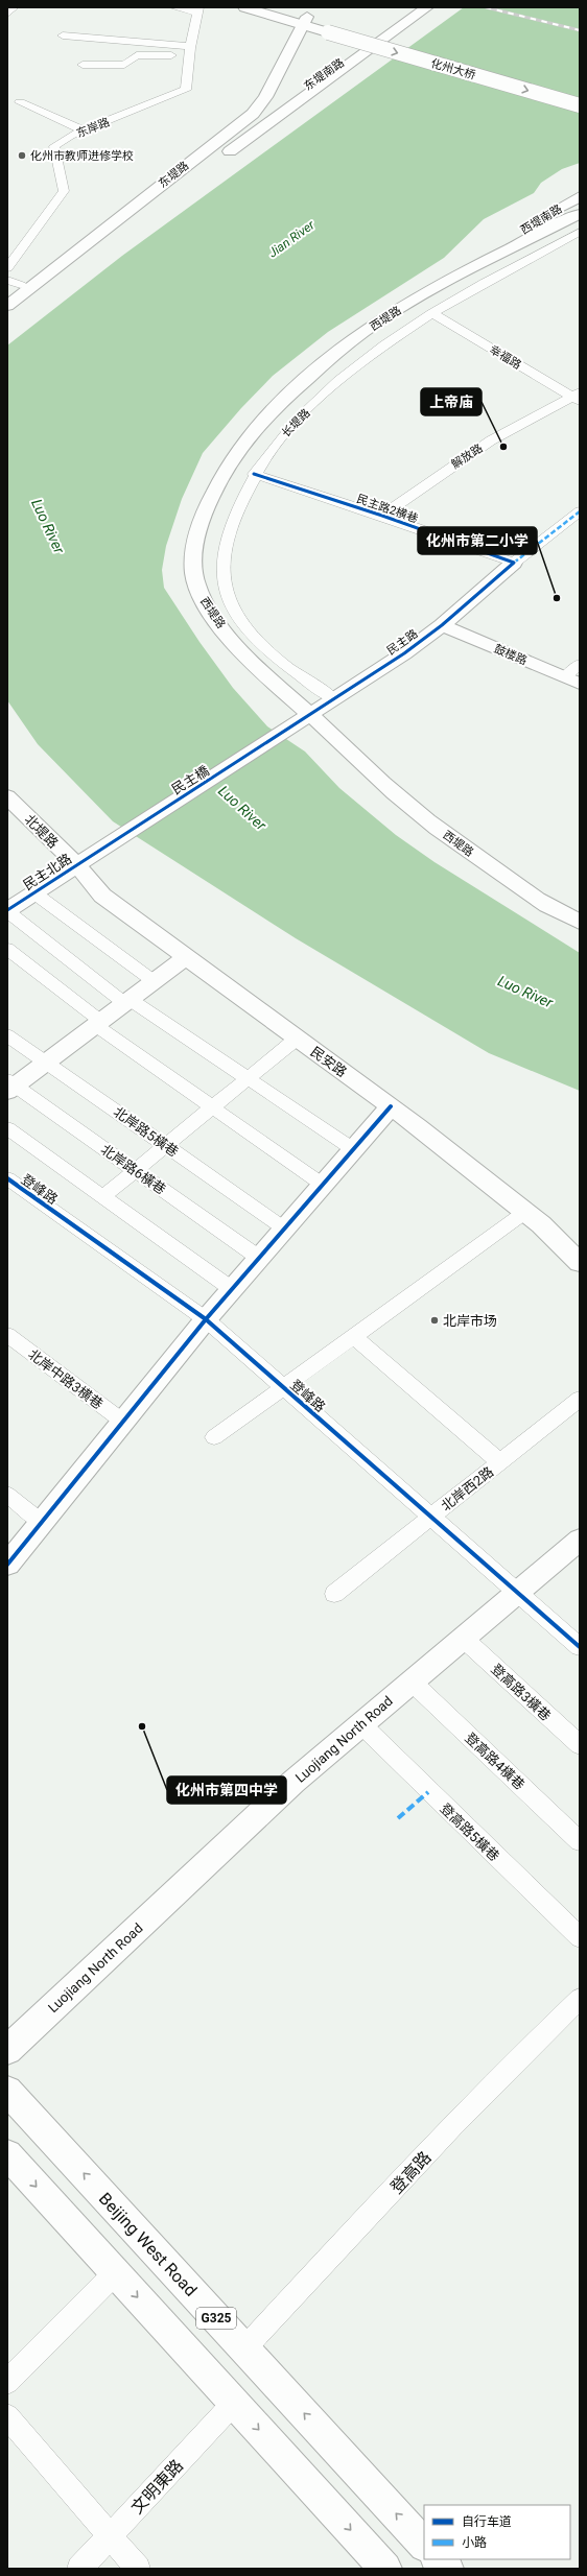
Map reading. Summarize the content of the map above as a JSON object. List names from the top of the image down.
{
  "streets": {
    "main road": [
      "化州大桥",
      "东堤南路",
      "东堤路",
      "西堤南路",
      "西堤路",
      "民主路",
      "鼓楼路",
      "民主橋",
      "北堤路",
      "民主北路",
      "民安路",
      "Luojiang North Road",
      "Beijing West Road",
      "G325"
    ],
    "street": [
      "东岸路",
      "幸福路",
      "长堤路",
      "解放路",
      "民主路2横巷",
      "北岸路5橫巷",
      "北岸路6橫巷",
      "登峰路",
      "北岸中路3横巷",
      "北岸西2路",
      "登高路3橫巷",
      "登高路4橫巷",
      "登高路5橫巷",
      "登高路",
      "文明東路"
    ]
  },
  "crossings": [
    ["化州大桥", "东堤路"],
    ["西堤南路", "西堤路"],
    ["西堤路", "民主路"],
    ["幸福路", "长堤路"],
    ["幸福路", "解放路"],
    ["长堤路", "民主路2横巷"],
    ["长堤路", "民主路"],
    ["解放路", "民主路2横巷"],
    ["民主路2横巷", "民主路"],
    ["民主路", "鼓楼路"],
    ["民主路", "民主橋"],
    ["民主橋", "民主北路"],
    ["北堤路", "民主北路"],
    ["北堤路", "民安路"],
    ["民主北路", "民安路"],
    ["登峰路", "北岸西2路"],
    ["登峰路", "Luojiang North Road"],
    ["登高路3橫巷", "Luojiang North Road"],
    ["Luojiang North Road", "登高路4橫巷"],
    ["Luojiang North Road", "登高路5橫巷"],
    ["登高路", "Beijing West Road"]
  ],
  "water": ["Jian River", "Luo River"],
  "places": [
    "化州市教师进修学校",
    "上帝庙",
    "化州市第二小学",
    "北岸市场",
    "化州市第四中学"
  ],
  "legend": ["自行车道", "小路"]
}
